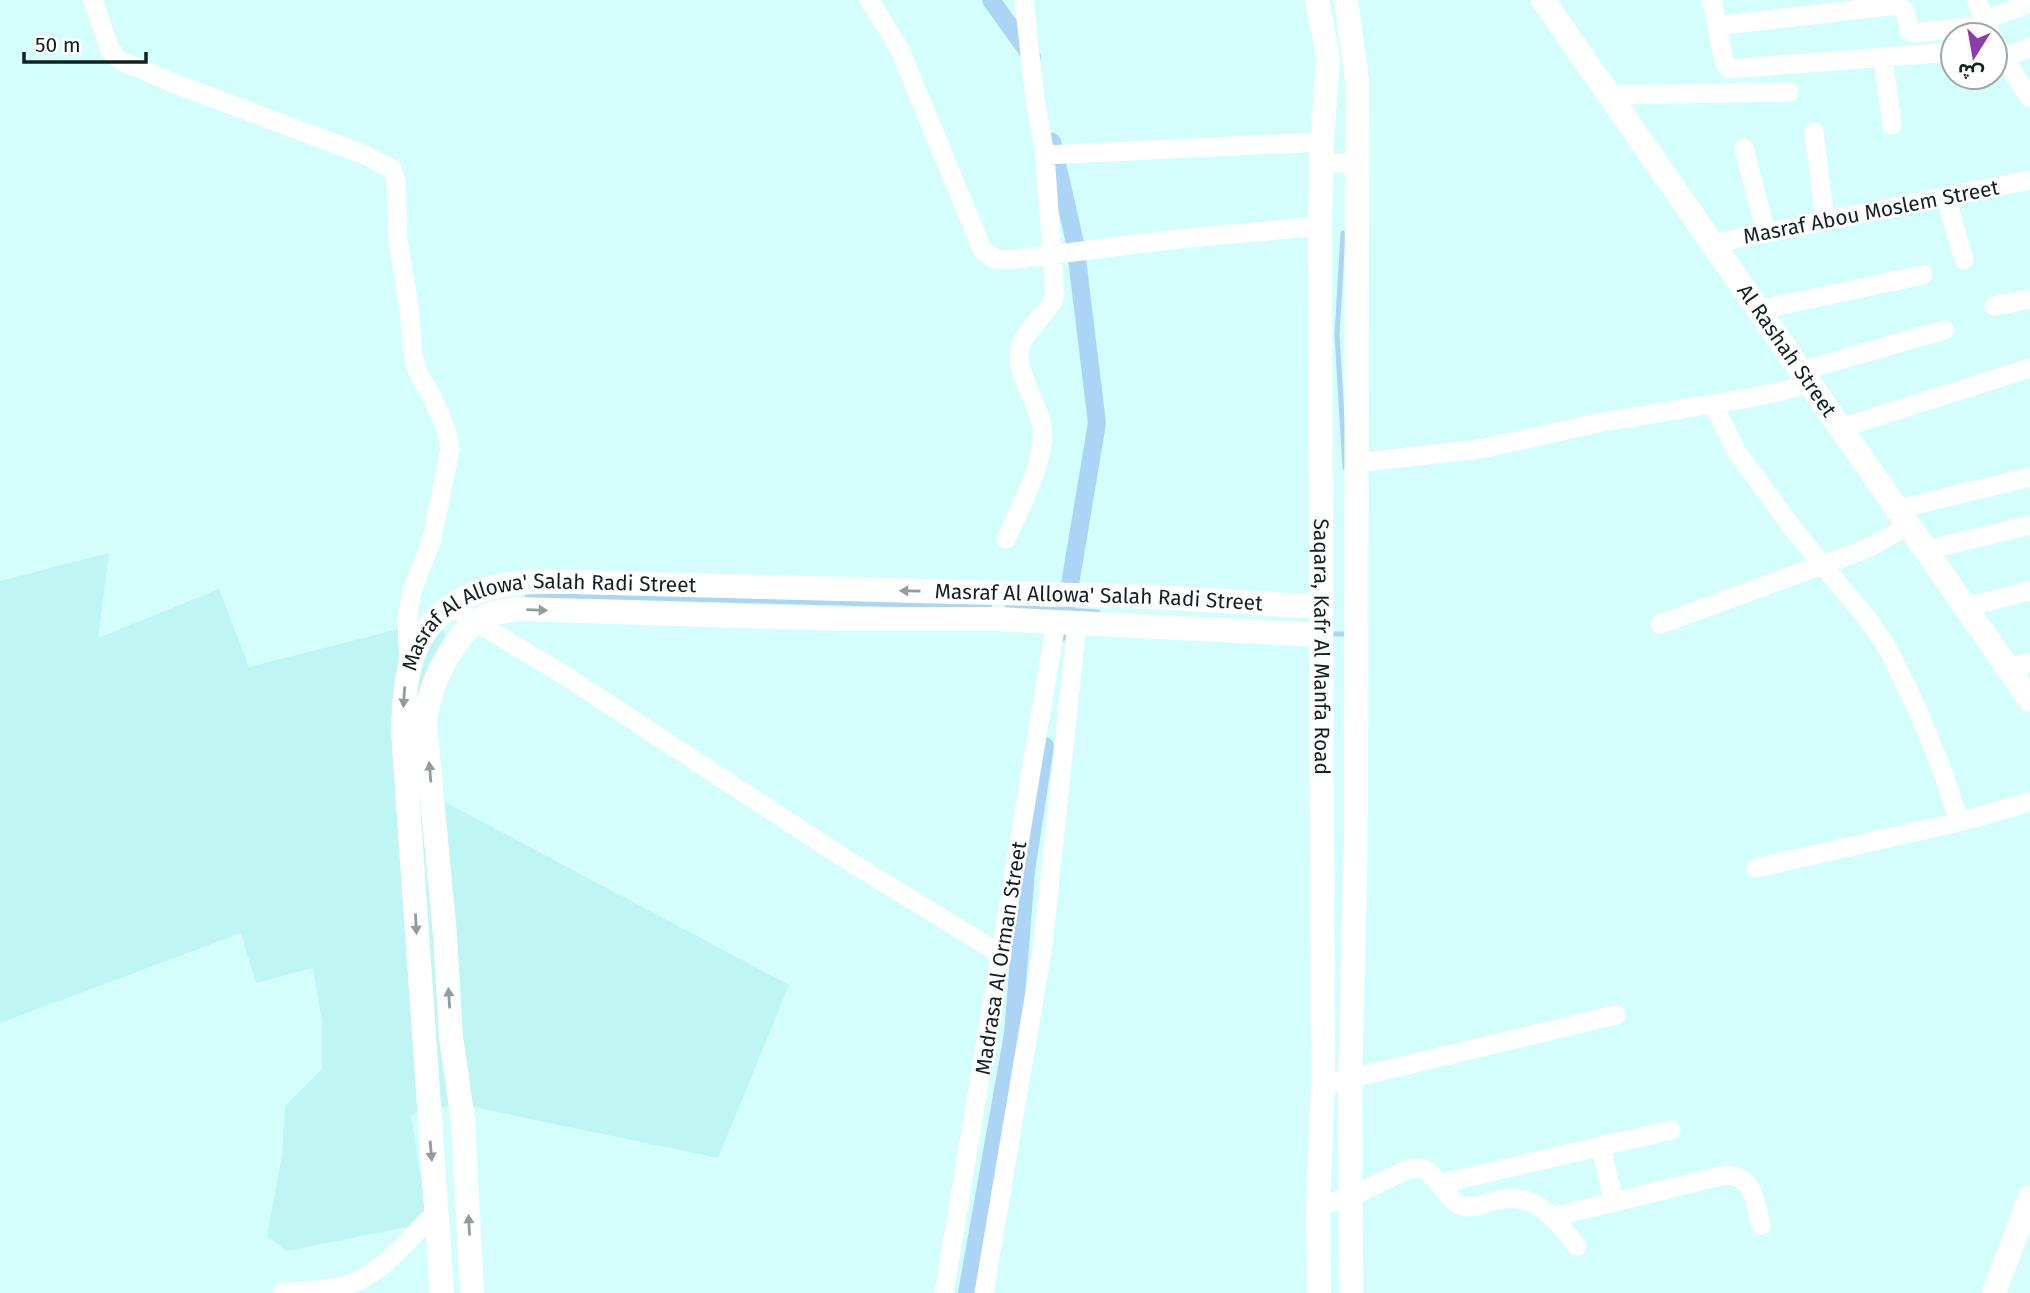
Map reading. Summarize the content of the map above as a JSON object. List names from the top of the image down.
{
  "streets": {
    "street": [
      "Masraf Abou Moslem Street",
      "Al Rashah Street",
      "Masraf Al Allowa' Salah Radi Street",
      "Saqara, Kafr Al Manfa Road",
      "Madrasa Al Orman Street"
    ]
  },
  "crossings": [
    ["Masraf Abou Moslem Street", "Al Rashah Street"],
    ["Masraf Al Allowa' Salah Radi Street", "Saqara, Kafr Al Manfa Road"],
    ["Masraf Al Allowa' Salah Radi Street", "Madrasa Al Orman Street"]
  ],
  "scale_bar": "50 m",
  "north": "bottom"
}
